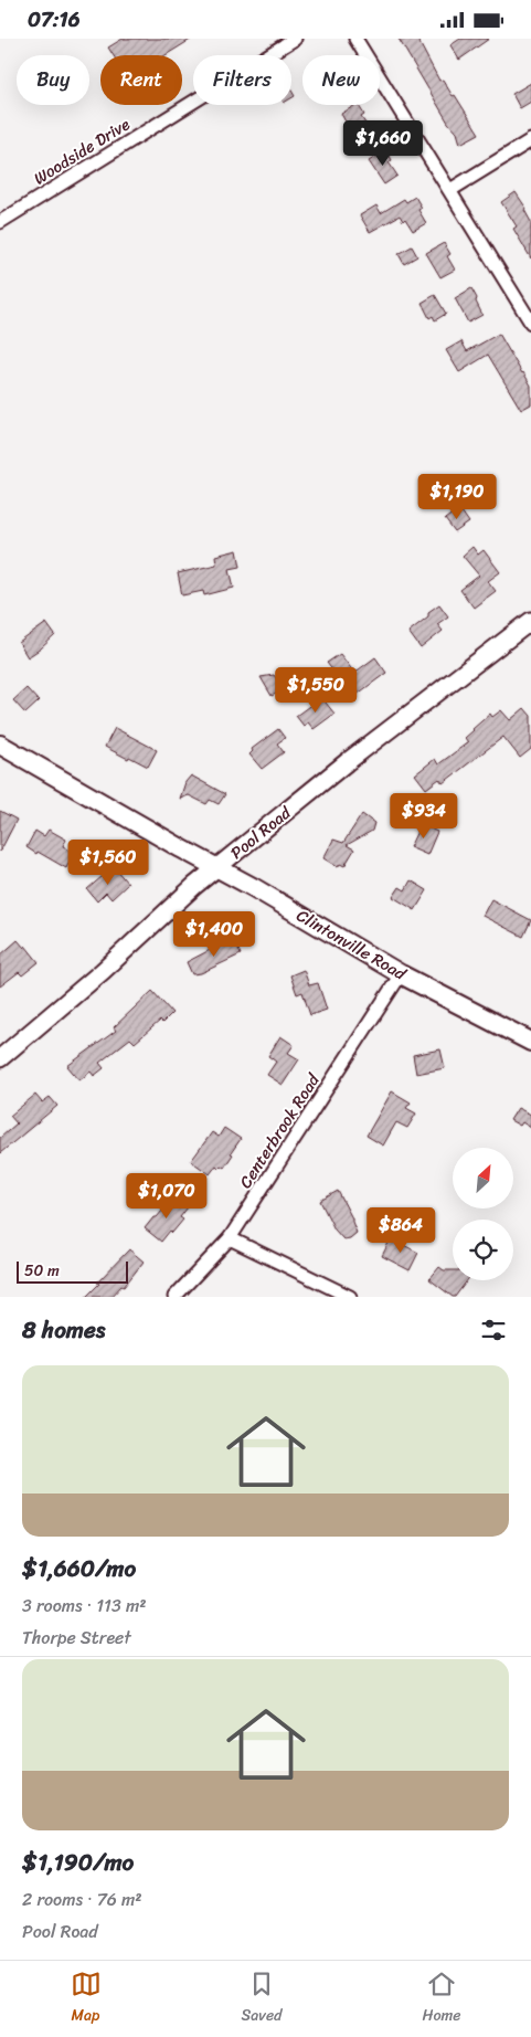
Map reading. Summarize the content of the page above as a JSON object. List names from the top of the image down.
{
  "streets": {
    "main road": ["Clintonville Road"],
    "street": ["Woodside Drive", "Pool Road", "Centerbrook Road"]
  },
  "crossings": [
    ["Pool Road", "Clintonville Road"],
    ["Clintonville Road", "Centerbrook Road"]
  ],
  "scale_bar": "50 m",
  "north": "top right",
  "page": {
    "status": "07:16",
    "chip": [
      "Buy",
      "Rent",
      "Filters",
      "New"
    ],
    "price": [
      "$1,660",
      "$1,190",
      "$1,550",
      "$934",
      "$1,560",
      "$1,400",
      "$1,070",
      "$864"
    ],
    "scale": "50 m",
    "heading": "8 homes",
    "list": [
      {
        "name": "$1,660/mo",
        "note": "3 rooms · 113 m² · Thorpe Street"
      },
      {
        "name": "$1,190/mo",
        "note": "2 rooms · 76 m² · Pool Road"
      }
    ],
    "tabs": ["Map", "Saved", "Home"]
  }
}
